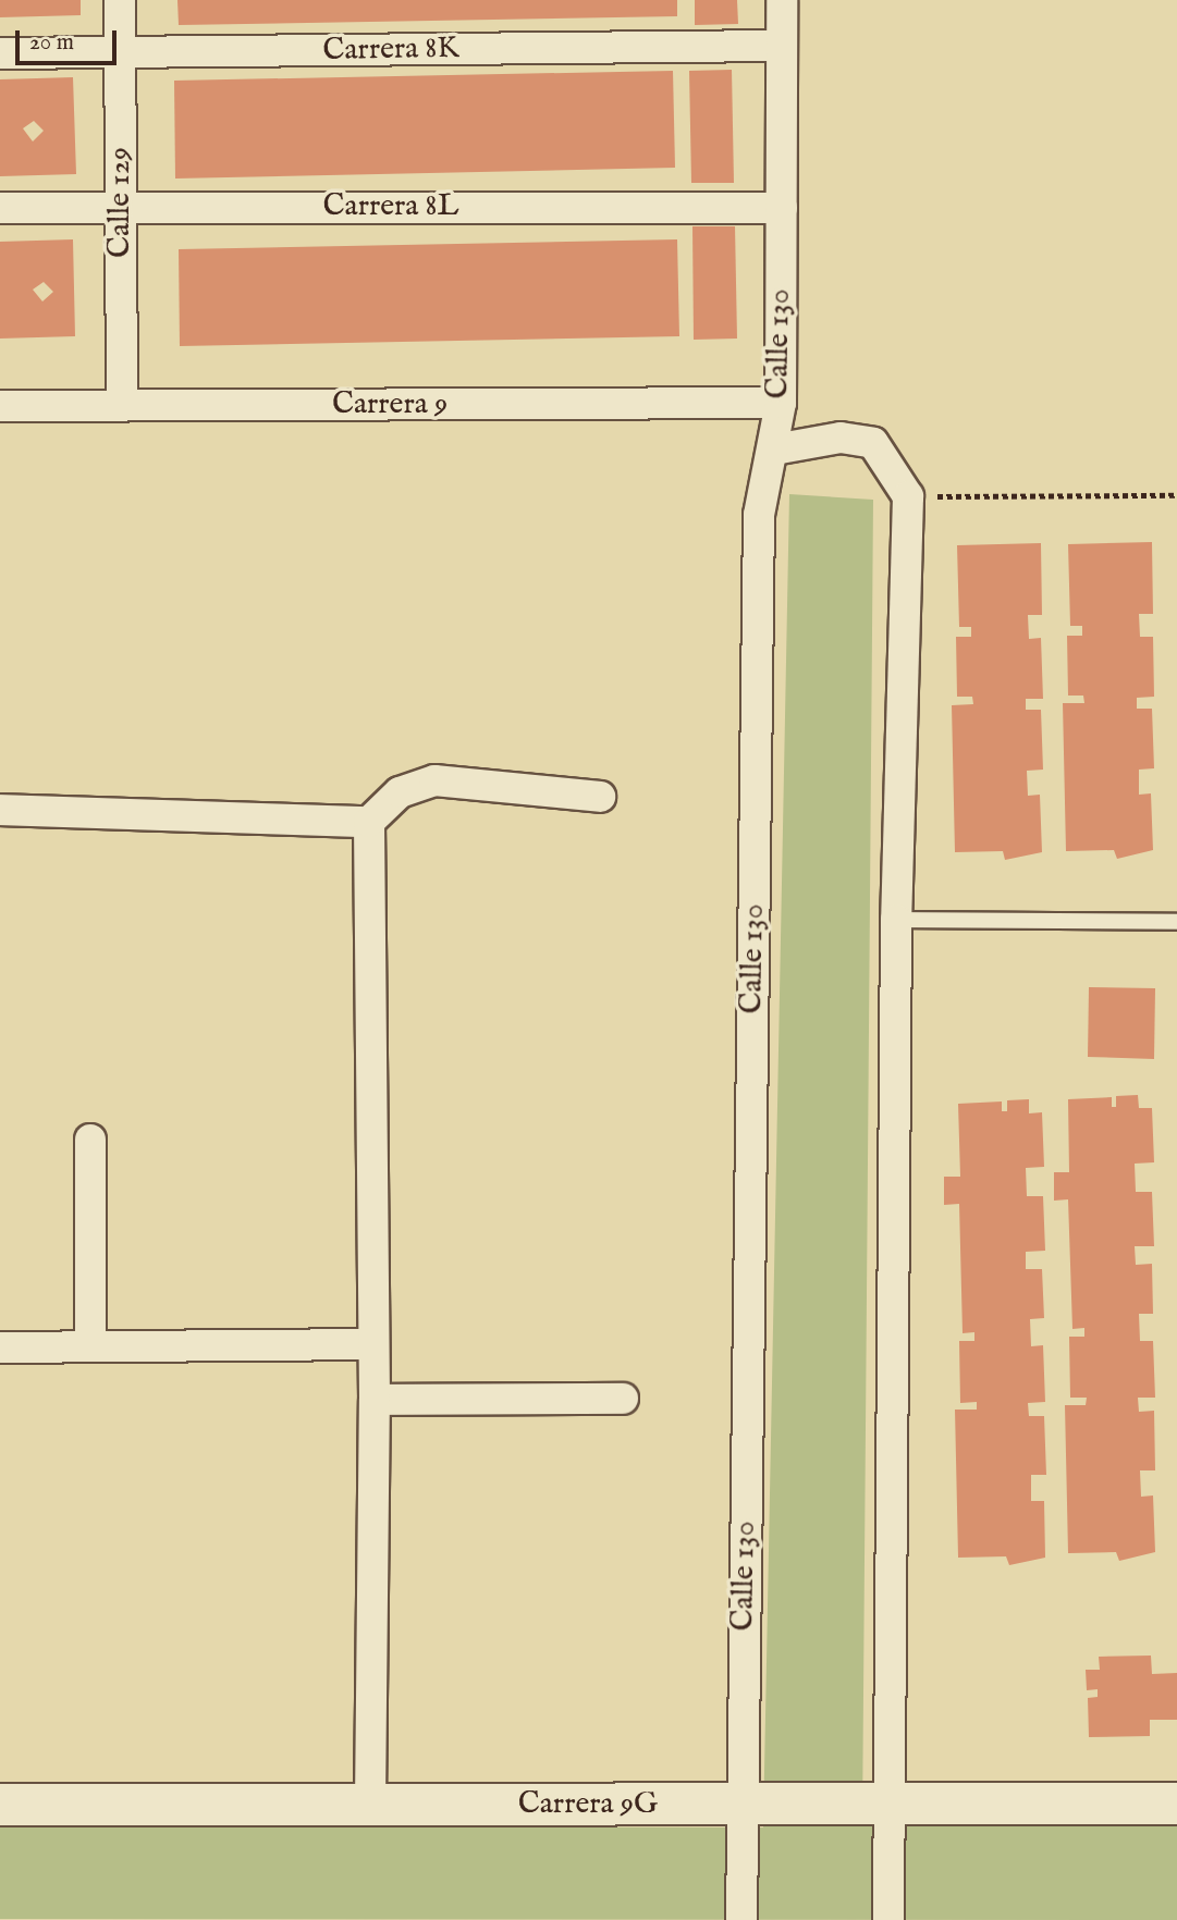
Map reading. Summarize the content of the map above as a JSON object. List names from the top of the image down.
{
  "streets": {
    "street": [
      "Carrera 8K",
      "Calle 129",
      "Carrera 8L",
      "Calle 130",
      "Carrera 9",
      "Carrera 9G"
    ]
  },
  "crossings": [
    ["Carrera 8K", "Calle 129"],
    ["Carrera 8K", "Calle 130"],
    ["Calle 129", "Carrera 8L"],
    ["Calle 129", "Carrera 9"],
    ["Carrera 8L", "Calle 130"],
    ["Calle 130", "Carrera 9"],
    ["Calle 130", "Carrera 9G"]
  ],
  "scale_bar": "20 m"
}
